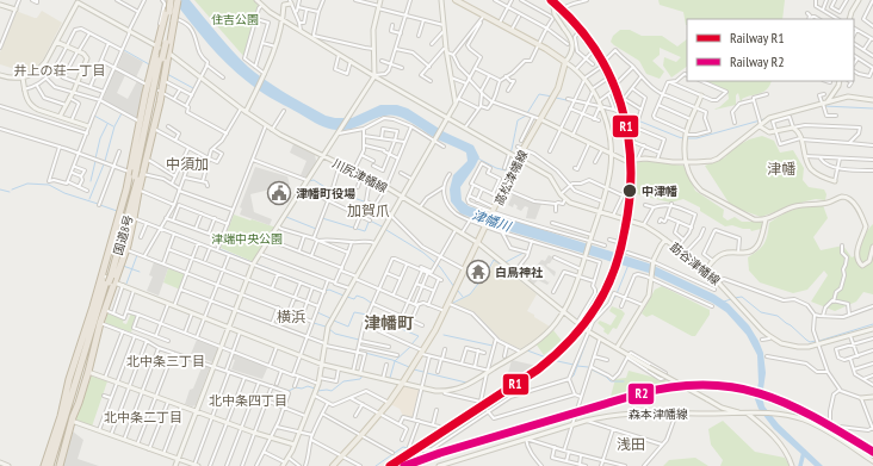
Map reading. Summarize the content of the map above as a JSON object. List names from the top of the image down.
{
  "streets": {
    "highway": ["国道8号"],
    "main road": ["高松津幡線"],
    "street": ["川尻津幡線", "莇谷津幡線", "森本津幡線"]
  },
  "crossings": [
    ["川尻津幡線", "高松津幡線"],
    ["川尻津幡線", "国道8号"],
    ["川尻津幡線", "森本津幡線"],
    ["高松津幡線", "莇谷津幡線"]
  ],
  "districts": [
    "井上の荘一丁目",
    "中須加",
    "津幡",
    "加賀爪",
    "横浜",
    "津幡町",
    "北中条三丁目",
    "北中条四丁目",
    "北中条二丁目",
    "浅田"
  ],
  "water": ["津幡川"],
  "parks": ["住吉公園", "津端中央公園"],
  "places": {
    "other": ["中津幡"],
    "public building": ["津幡町役場"],
    "temple": ["白鳥神社"]
  },
  "lines": ["rail line R1", "rail line R2"],
  "legend": ["Railway R1", "Railway R2"]
}
